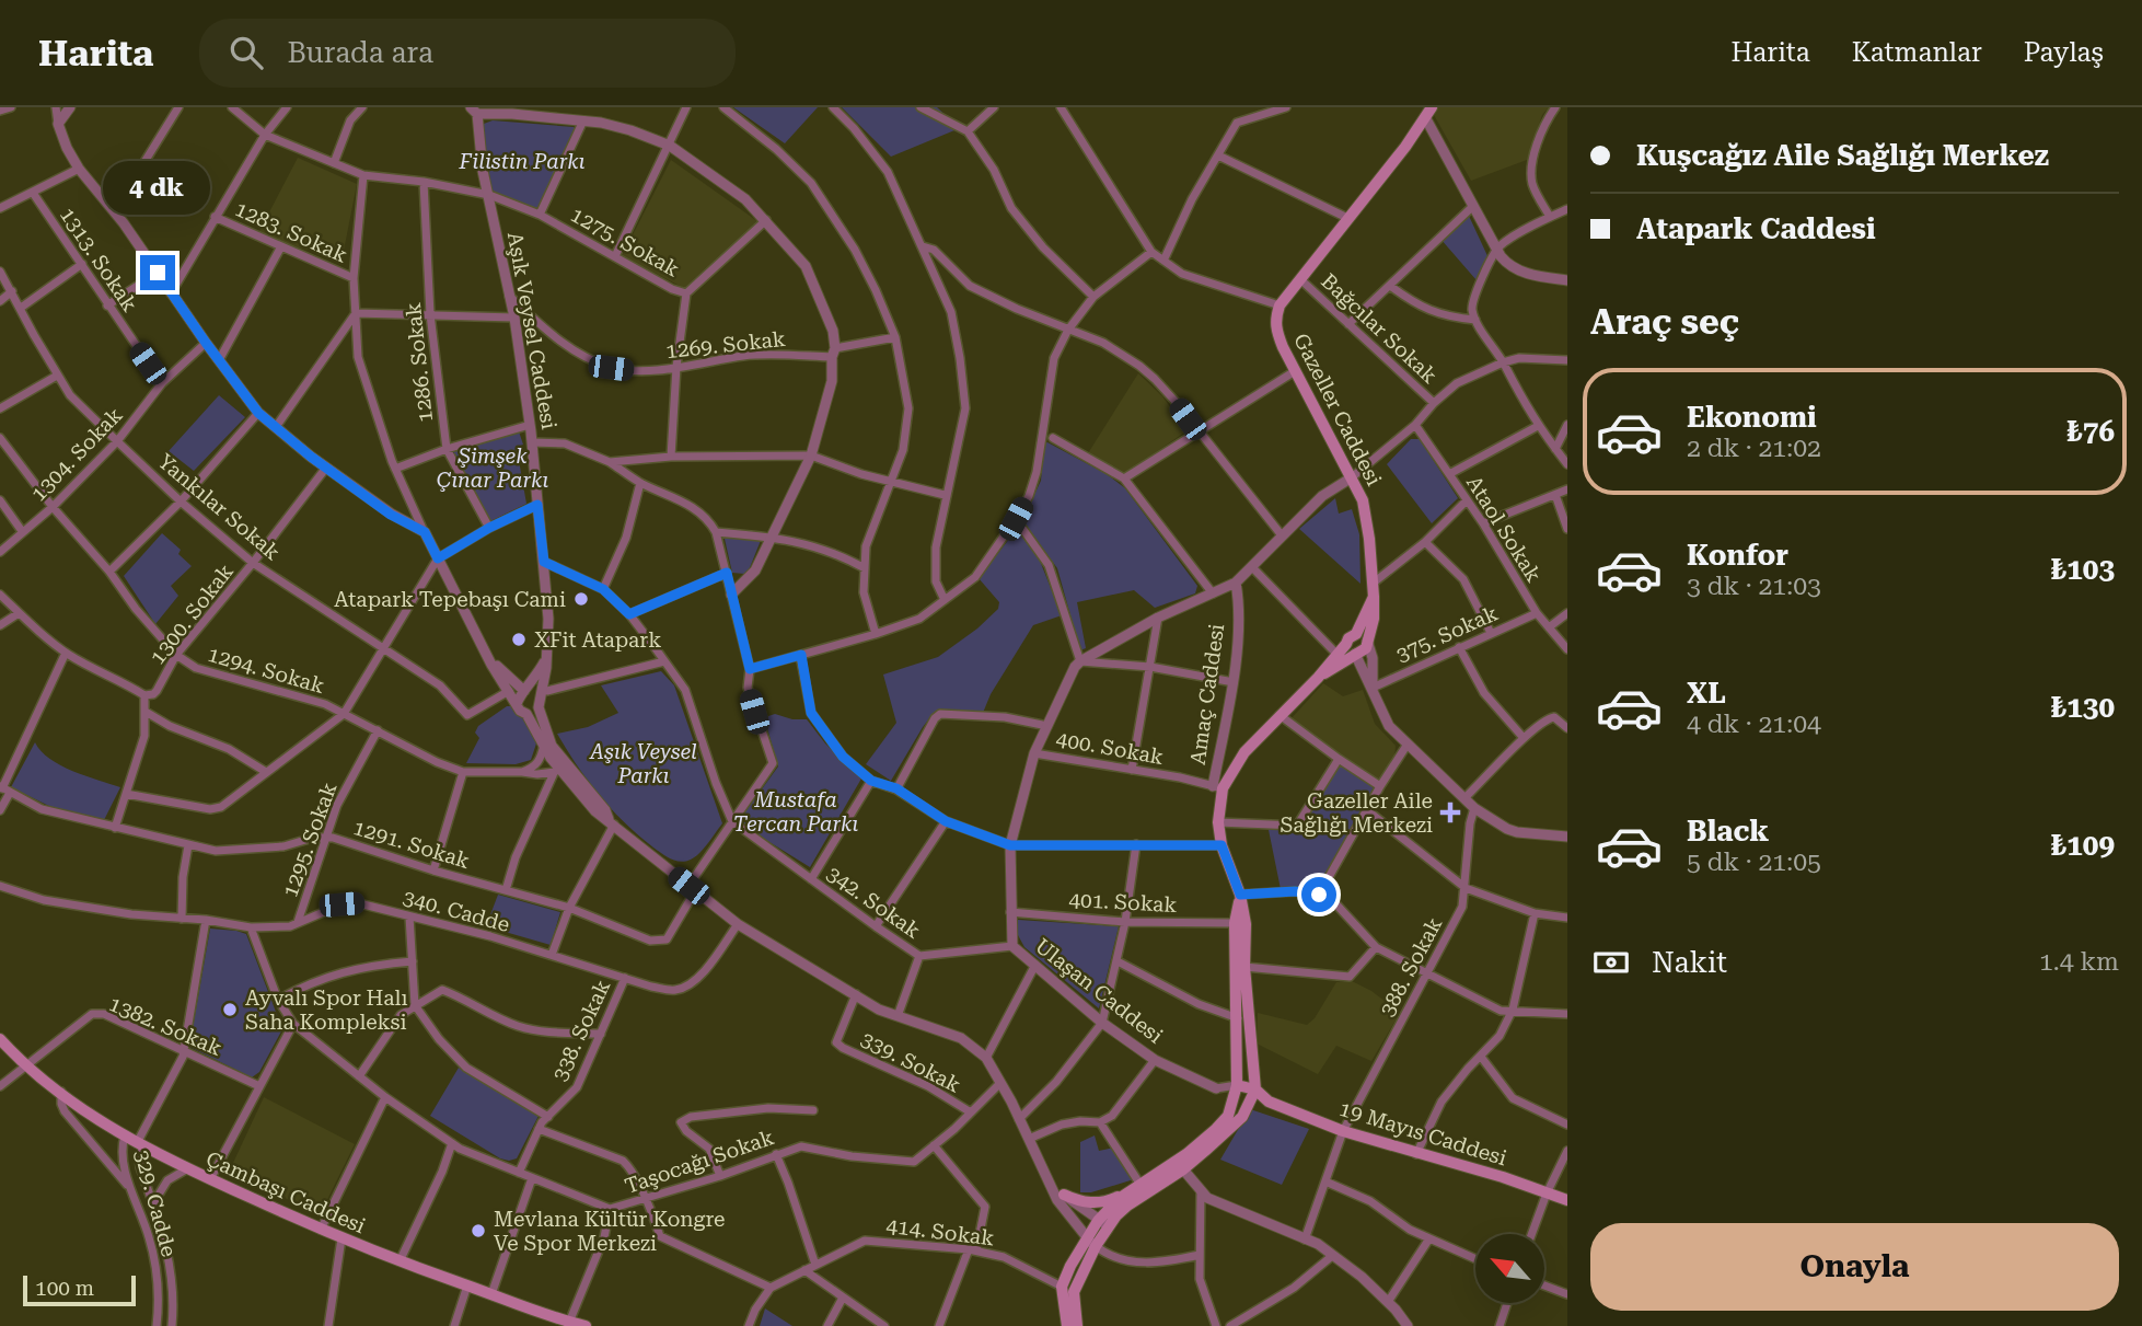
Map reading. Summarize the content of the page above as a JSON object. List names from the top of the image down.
{
  "streets": {
    "main road": ["Gazeller Caddesi", "19 Mayıs Caddesi", "Çambaşı Caddesi"],
    "street": [
      "1283. Sokak",
      "1275. Sokak",
      "1313. Sokak",
      "Bağcılar Sokak",
      "Aşık Veysel Caddesi",
      "1269. Sokak",
      "1286. Sokak",
      "1304. Sokak",
      "Yankılar Sokak",
      "Ataol Sokak",
      "1300. Sokak",
      "375. Sokak",
      "1294. Sokak",
      "Amaç Caddesi",
      "400. Sokak",
      "1295. Sokak",
      "1291. Sokak",
      "342. Sokak",
      "401. Sokak",
      "340. Cadde",
      "388. Sokak",
      "Ulaşan Caddesi",
      "1382. Sokak",
      "338. Sokak",
      "339. Sokak",
      "Taşocağı Sokak",
      "329. Cadde",
      "414. Sokak"
    ]
  },
  "crossings": [
    ["1275. Sokak", "Aşık Veysel Caddesi"],
    ["1275. Sokak", "1286. Sokak"],
    ["1313. Sokak", "1304. Sokak"],
    ["Aşık Veysel Caddesi", "1269. Sokak"],
    ["Aşık Veysel Caddesi", "1294. Sokak"],
    ["Aşık Veysel Caddesi", "1291. Sokak"],
    ["Aşık Veysel Caddesi", "340. Cadde"],
    ["Aşık Veysel Caddesi", "339. Sokak"],
    ["Aşık Veysel Caddesi", "Taşocağı Sokak"],
    ["Gazeller Caddesi", "375. Sokak"],
    ["Gazeller Caddesi", "388. Sokak"],
    ["1304. Sokak", "Yankılar Sokak"],
    ["1304. Sokak", "1294. Sokak"],
    ["Yankılar Sokak", "1300. Sokak"],
    ["Ataol Sokak", "375. Sokak"],
    ["1300. Sokak", "1294. Sokak"],
    ["1294. Sokak", "1295. Sokak"],
    ["Amaç Caddesi", "400. Sokak"],
    ["400. Sokak", "Ulaşan Caddesi"],
    ["1295. Sokak", "1291. Sokak"],
    ["1295. Sokak", "340. Cadde"],
    ["342. Sokak", "Ulaşan Caddesi"],
    ["401. Sokak", "Ulaşan Caddesi"],
    ["340. Cadde", "338. Sokak"],
    ["340. Cadde", "Taşocağı Sokak"],
    ["388. Sokak", "19 Mayıs Caddesi"],
    ["1382. Sokak", "Çambaşı Caddesi"],
    ["338. Sokak", "Taşocağı Sokak"],
    ["339. Sokak", "Taşocağı Sokak"],
    ["Çambaşı Caddesi", "329. Cadde"]
  ],
  "parks": [
    "Filistin Parkı",
    "Şimşek Çınar Parkı",
    "Aşık Veysel Parkı",
    "Mustafa Tercan Parkı"
  ],
  "places": {
    "other": [
      "Atapark Tepebaşı Cami",
      "XFit Atapark",
      "Ayvalı Spor Halı Saha Kompleksi",
      "Mevlana Kültür Kongre Ve Spor Merkezi"
    ],
    "health": ["Gazeller Aile Sağlığı Merkezi"]
  },
  "scale_bar": "100 m",
  "north": "top left",
  "page": {
    "header": "Harita",
    "search": "Burada ara",
    "nav": ["Harita", "Katmanlar", "Paylaş"],
    "banner": ["Kuşcağız Aile Sağlığı Merkez", "Atapark Caddesi"],
    "bubble": "4 dk",
    "heading": "Araç seç",
    "list": [
      {
        "name": "Ekonomi",
        "note": "2 dk · 21:02",
        "value": "₺76"
      },
      {
        "name": "Konfor",
        "note": "3 dk · 21:03",
        "value": "₺103"
      },
      {
        "name": "XL",
        "note": "4 dk · 21:04",
        "value": "₺130"
      },
      {
        "name": "Black",
        "note": "5 dk · 21:05",
        "value": "₺109"
      }
    ],
    "pay": ["Nakit", "1.4 km"],
    "buttons": "Onayla",
    "scale": "100 m"
  }
}
